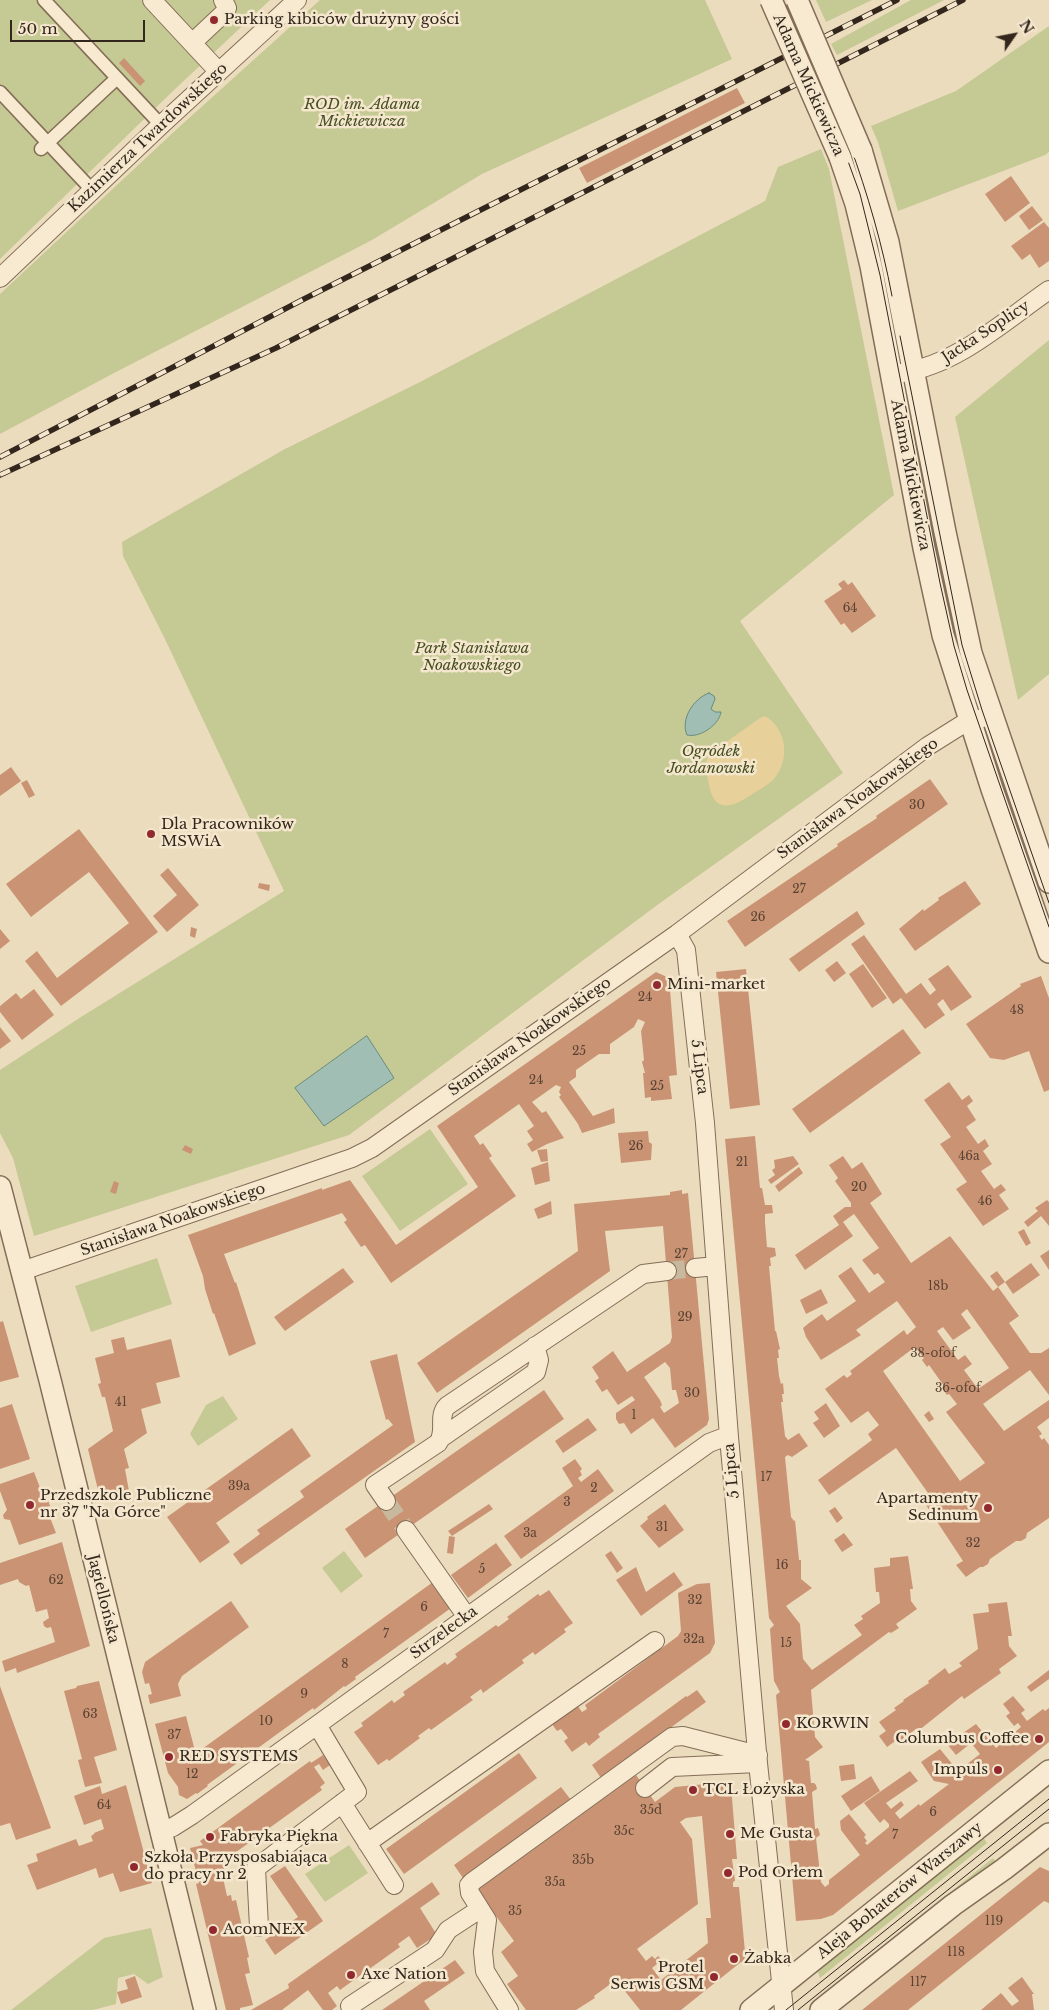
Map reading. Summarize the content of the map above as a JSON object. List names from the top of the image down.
{
  "streets": {
    "street": [
      "Adama Mickiewicza",
      "Kazimierza Twardowskiego",
      "Jacka Soplicy",
      "Stanisława Noakowskiego",
      "5 Lipca",
      "Jagiellońska",
      "Strzelecka",
      "Aleja Bohaterów Warszawy"
    ]
  },
  "crossings": [
    ["Adama Mickiewicza", "Jacka Soplicy"],
    ["Adama Mickiewicza", "Stanisława Noakowskiego"],
    ["Stanisława Noakowskiego", "5 Lipca"],
    ["Stanisława Noakowskiego", "Jagiellońska"],
    ["5 Lipca", "Strzelecka"],
    ["5 Lipca", "Aleja Bohaterów Warszawy"],
    ["Jagiellońska", "Strzelecka"]
  ],
  "parks": ["ROD im. Adama Mickiewicza", "Park Stanisława Noakowskiego", "Ogródek Jordanowski"],
  "places": [
    "Parking kibiców drużyny gości",
    "Dla Pracowników MSWiA",
    "Mini-market",
    "Przedszkole Publiczne nr 37 \"Na Górce\"",
    "Apartamenty Sedinum",
    "KORWIN",
    "Columbus Coffee",
    "RED SYSTEMS",
    "Impuls",
    "TCL Łożyska",
    "Me Gusta",
    "Fabryka Piękna",
    "Szkoła Przysposabiająca do pracy nr 2",
    "Pod Orłem",
    "AcomNEX",
    "Żabka",
    "Axe Nation",
    "Protel Serwis GSM"
  ],
  "house_numbers": [
    "64",
    "30",
    "27",
    "26",
    "24",
    "48",
    "25",
    "24",
    "25",
    "26",
    "46a",
    "21",
    "20",
    "46",
    "27",
    "18b",
    "29",
    "38-ofof",
    "36-ofof",
    "30",
    "41",
    "1",
    "17",
    "39a",
    "2",
    "3",
    "31",
    "3a",
    "32",
    "16",
    "5",
    "62",
    "32",
    "6",
    "7",
    "32a",
    "15",
    "8",
    "9",
    "63",
    "10",
    "37",
    "12",
    "64",
    "35d",
    "6",
    "35c",
    "7",
    "35b",
    "35a",
    "35",
    "119",
    "118",
    "117"
  ],
  "scale_bar": "50 m",
  "north": "top right"
}
